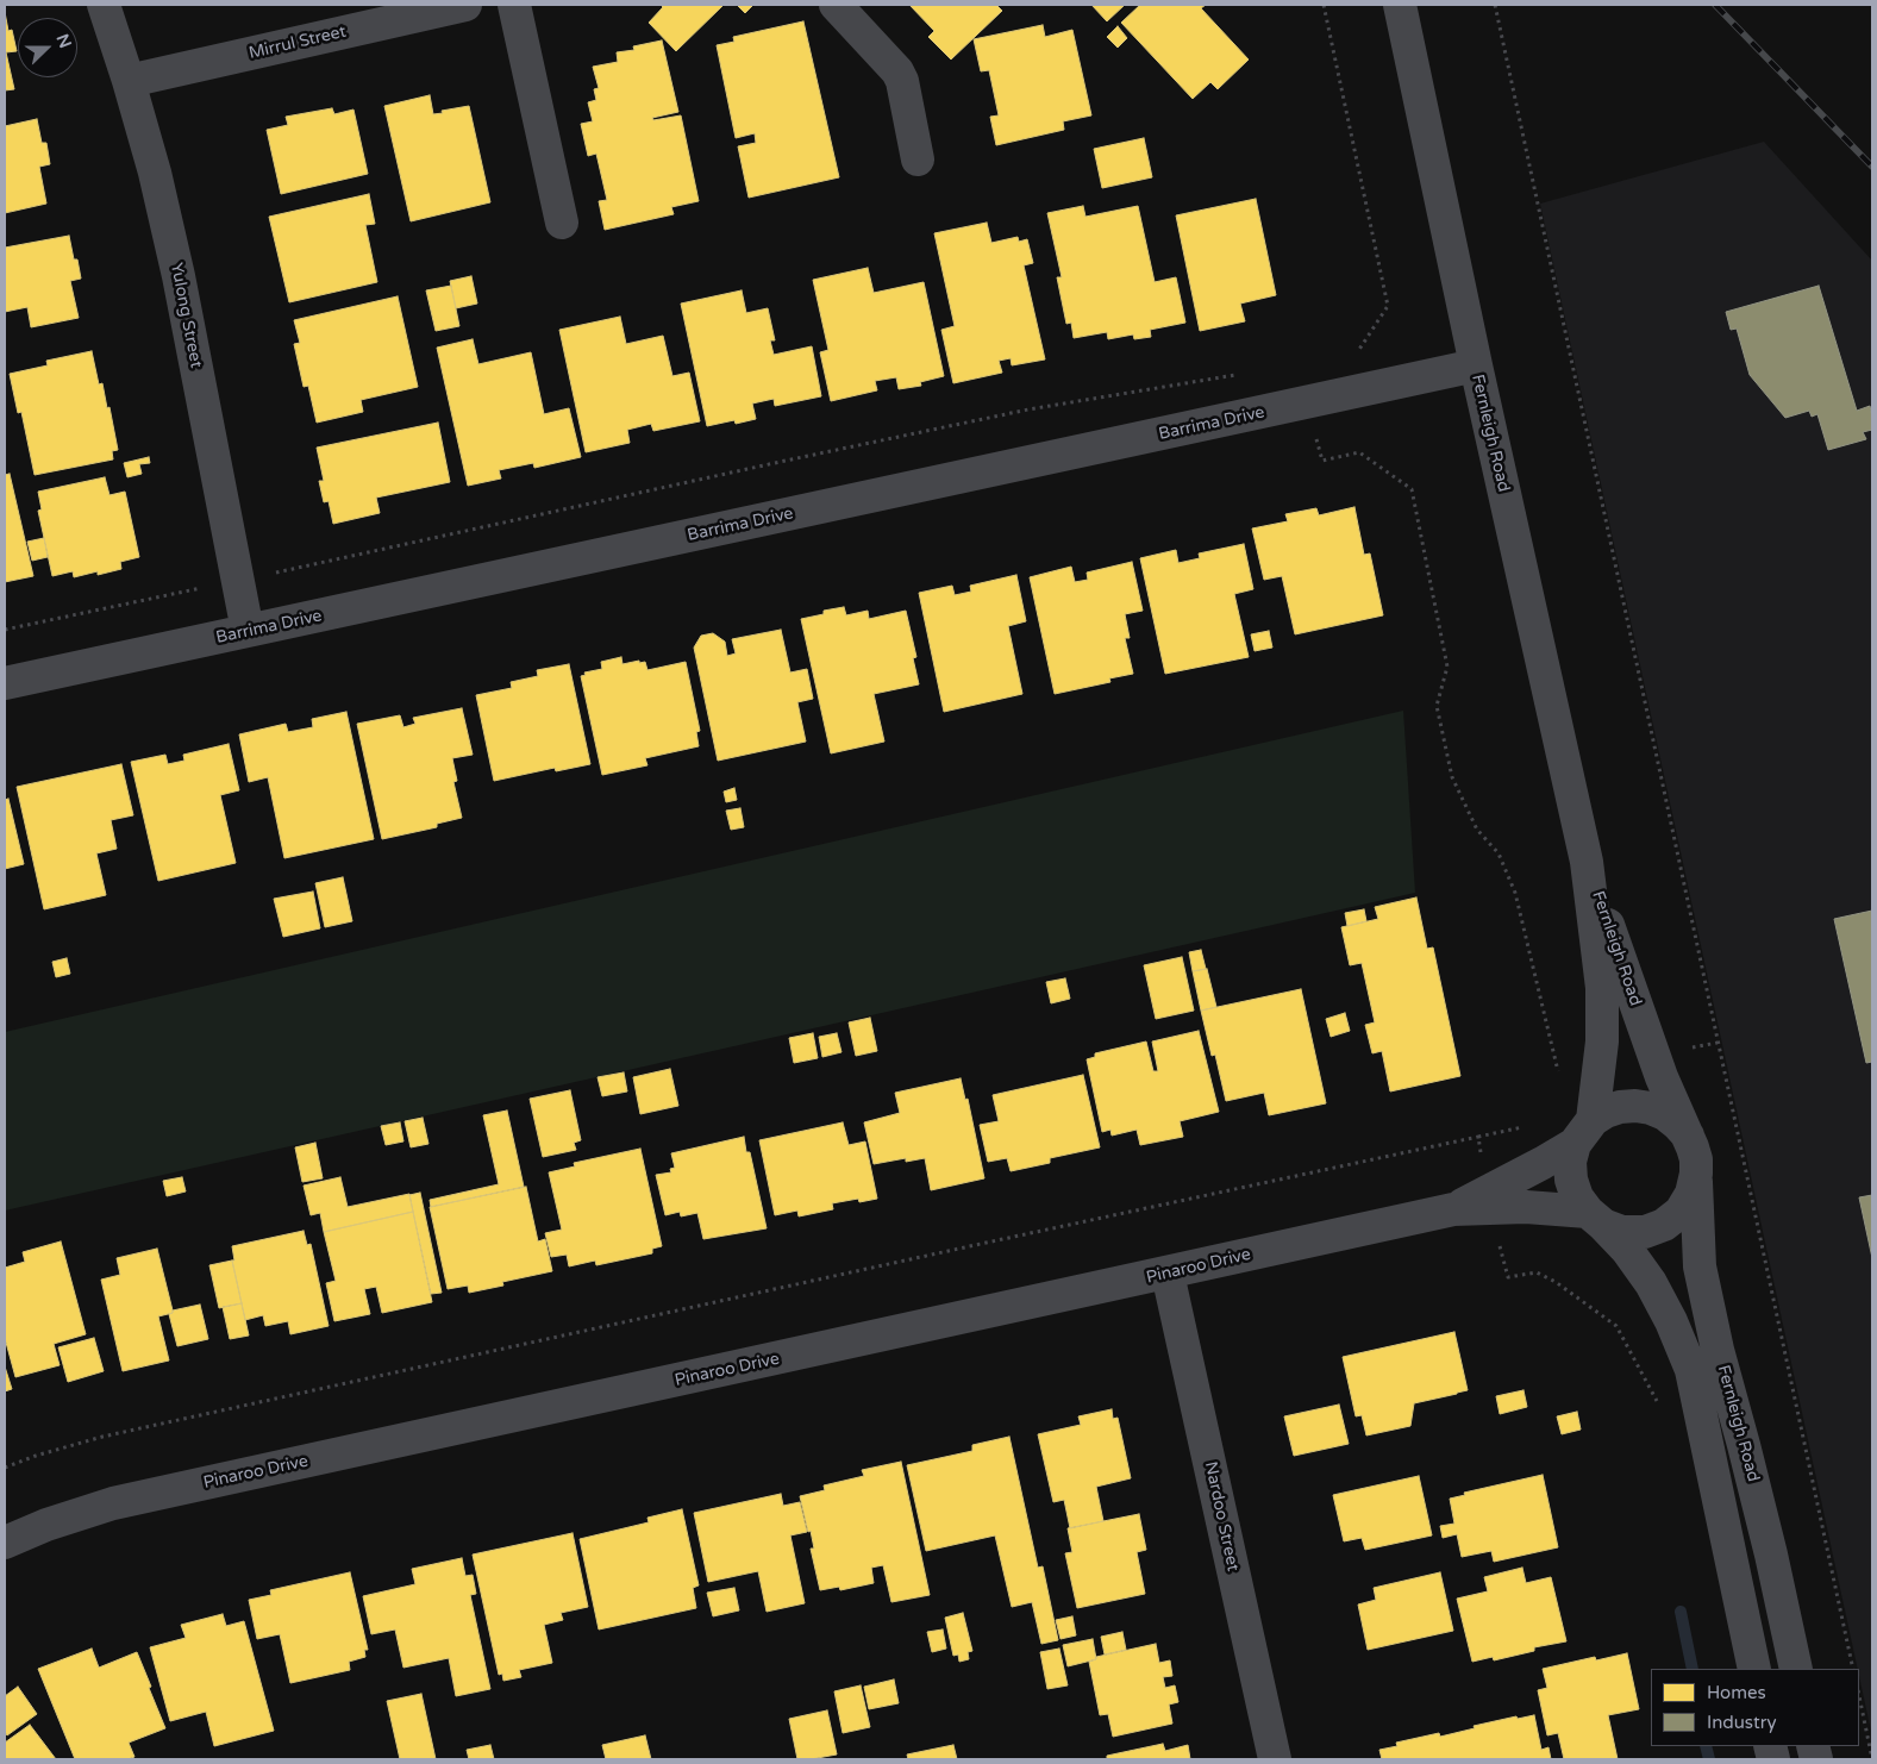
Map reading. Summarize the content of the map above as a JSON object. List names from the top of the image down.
{
  "streets": {
    "street": [
      "Mirrul Street",
      "Yulong Street",
      "Barrima Drive",
      "Fernleigh Road",
      "Pinaroo Drive",
      "Nardoo Street"
    ]
  },
  "crossings": [
    ["Mirrul Street", "Yulong Street"],
    ["Yulong Street", "Barrima Drive"],
    ["Barrima Drive", "Fernleigh Road"],
    ["Fernleigh Road", "Pinaroo Drive"],
    ["Pinaroo Drive", "Nardoo Street"]
  ],
  "legend": ["Homes", "Industry"],
  "north": "right"
}
